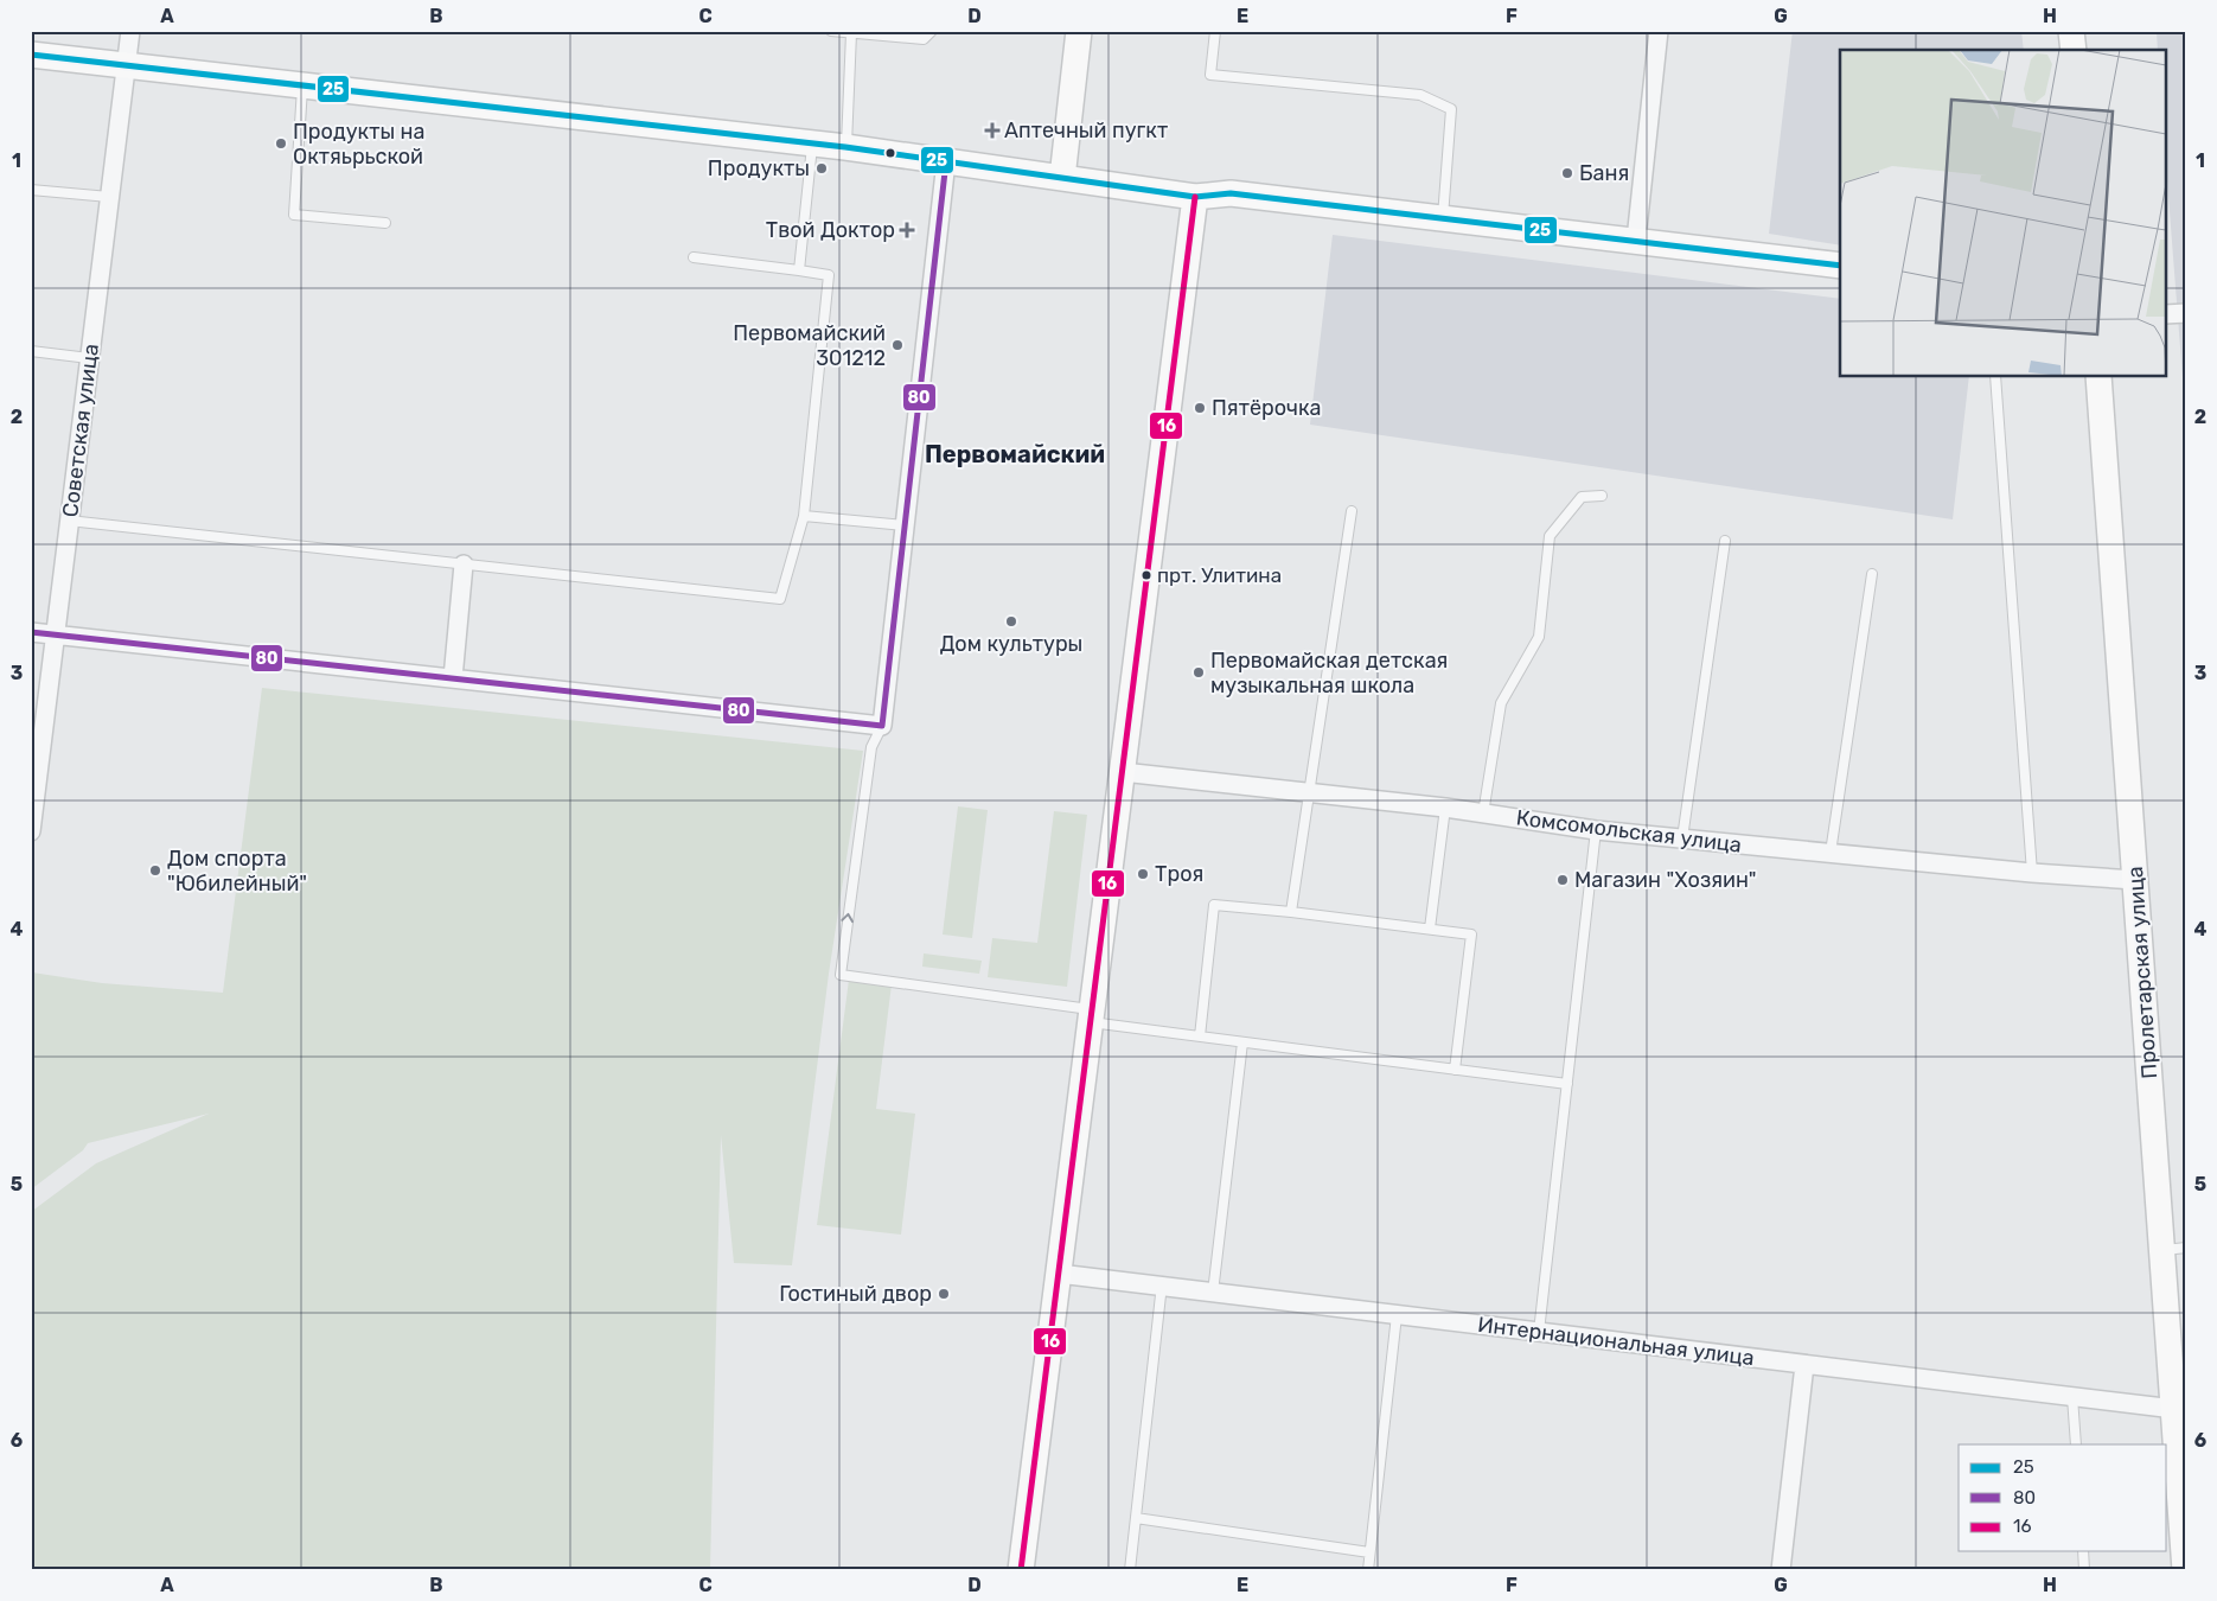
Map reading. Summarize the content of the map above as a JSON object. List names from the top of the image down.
{
  "streets": {
    "street": [
      "Советская улица",
      "Комсомольская улица",
      "Пролетарская улица",
      "Интернациональная улица"
    ]
  },
  "crossings": [
    ["Комсомольская улица", "Пролетарская улица"],
    ["Пролетарская улица", "Интернациональная улица"]
  ],
  "districts": ["Первомайский"],
  "places": {
    "health": ["Аптечный пугкт", "Твой Доктор"],
    "other": [
      "Продукты на Октяьрьской",
      "Продукты",
      "Баня",
      "Первомайский 301212",
      "Пятёрочка",
      "прт. Улитина",
      "Дом культуры",
      "Первомайская детская музыкальная школа",
      "Дом спорта \"Юбилейный\"",
      "Троя",
      "Магазин \"Хозяин\"",
      "Гостиный двор"
    ]
  },
  "lines": ["transit line 25", "transit line 80", "transit line 16"],
  "legend": ["25", "80", "16"],
  "grid": {
    "columns": [
      "A",
      "B",
      "C",
      "D",
      "E",
      "F",
      "G",
      "H"
    ],
    "rows": [
      "1",
      "2",
      "3",
      "4",
      "5",
      "6"
    ]
  }
}
